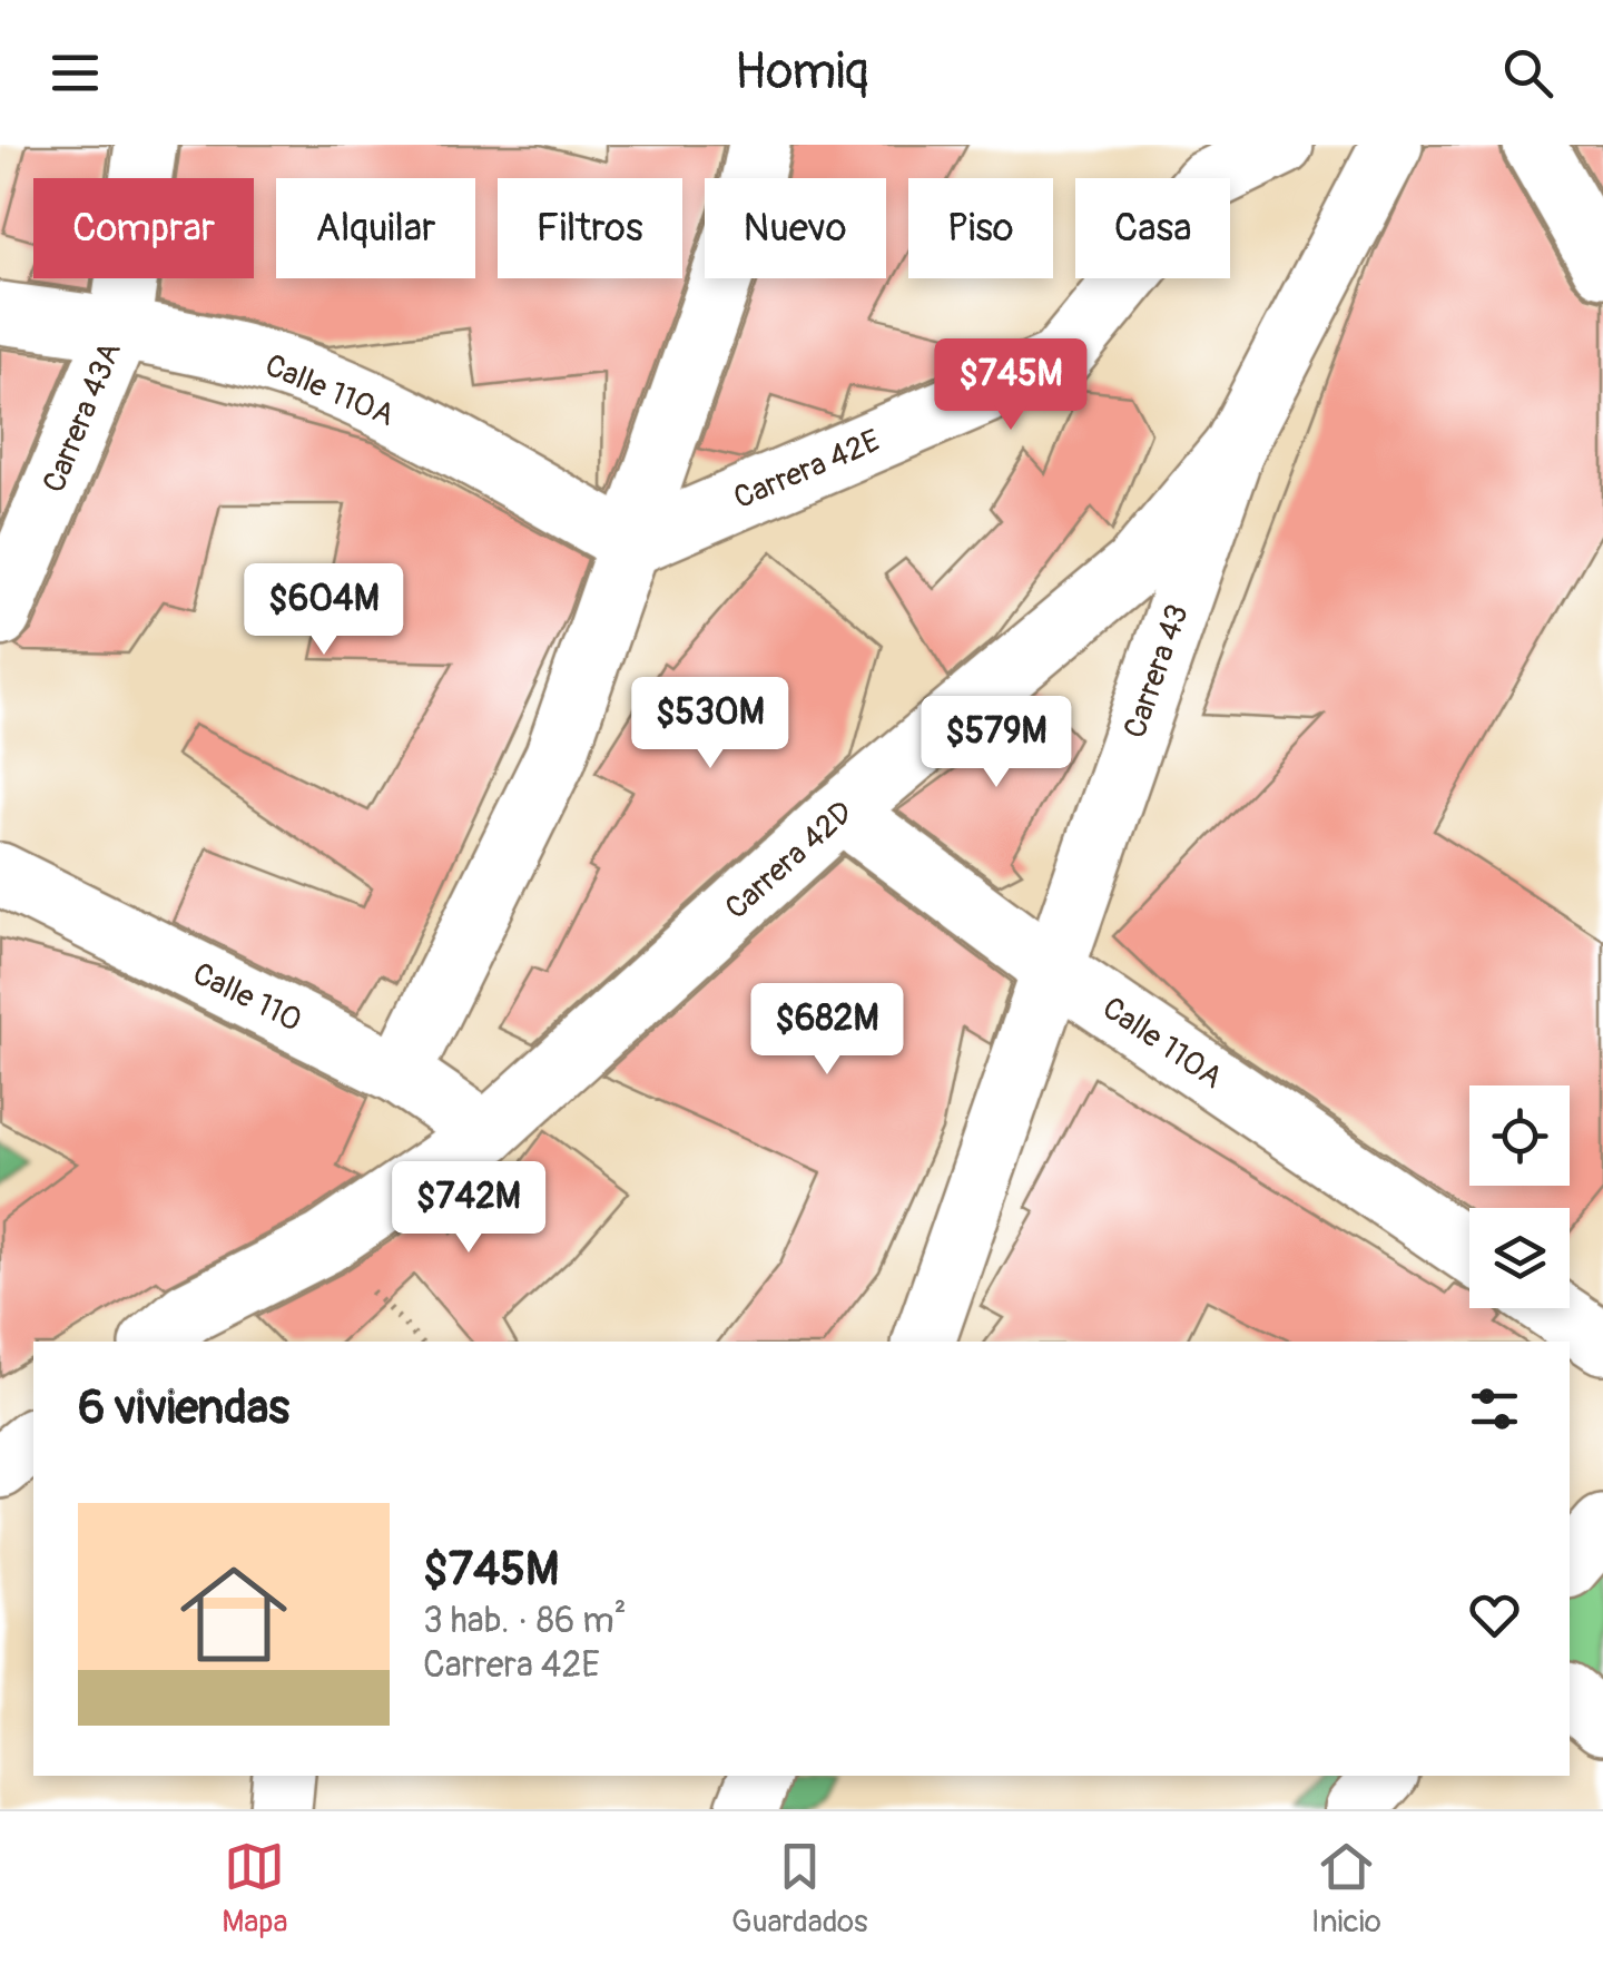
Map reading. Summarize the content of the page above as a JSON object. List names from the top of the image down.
{
  "streets": {
    "street": [
      "Calle 110A",
      "Carrera 43A",
      "Carrera 42E",
      "Carrera 43",
      "Carrera 42D",
      "Calle 110"
    ]
  },
  "crossings": [
    ["Calle 110A", "Carrera 43A"],
    ["Calle 110A", "Carrera 42E"],
    ["Calle 110A", "Carrera 43"],
    ["Calle 110A", "Carrera 42D"],
    ["Carrera 43", "Carrera 42D"],
    ["Carrera 42D", "Calle 110"]
  ],
  "page": {
    "header": "Homiq",
    "chip": [
      "Comprar",
      "Alquilar",
      "Filtros",
      "Nuevo",
      "Piso",
      "Casa"
    ],
    "price": [
      "$745M",
      "$604M",
      "$530M",
      "$579M",
      "$682M",
      "$742M"
    ],
    "heading": "6 viviendas",
    "list": [
      {
        "name": "$745M",
        "note": "3 hab. · 86 m² · Carrera 42E"
      }
    ],
    "tabs": ["Mapa", "Guardados", "Inicio"]
  }
}
